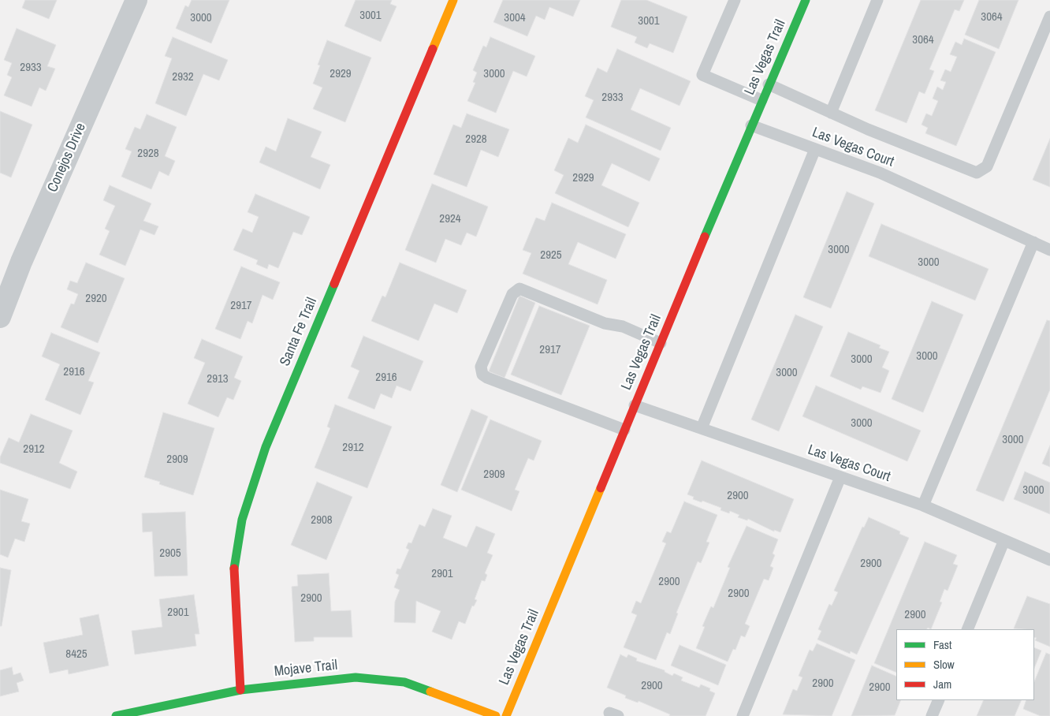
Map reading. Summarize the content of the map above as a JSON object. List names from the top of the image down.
{
  "streets": {
    "street": [
      "Las Vegas Trail",
      "Conejos Drive",
      "Santa Fe Trail",
      "Mojave Trail"
    ],
    "lane": ["Las Vegas Court"]
  },
  "crossings": [
    ["Las Vegas Trail", "Las Vegas Court"],
    ["Santa Fe Trail", "Mojave Trail"]
  ],
  "house_numbers": [
    "3001",
    "3064",
    "3000",
    "3004",
    "3001",
    "3064",
    "2933",
    "2929",
    "3000",
    "2932",
    "2933",
    "2928",
    "2928",
    "2929",
    "2924",
    "3000",
    "2925",
    "3000",
    "2920",
    "2917",
    "2917",
    "3000",
    "3000",
    "2916",
    "3000",
    "2916",
    "2913",
    "3000",
    "3000",
    "2912",
    "2912",
    "2909",
    "2909",
    "3000",
    "2900",
    "2908",
    "2905",
    "2900",
    "2901",
    "2900",
    "2900",
    "2900",
    "2901",
    "2900",
    "8425",
    "2900",
    "2900",
    "2900"
  ],
  "legend": ["Fast", "Slow", "Jam"]
}
